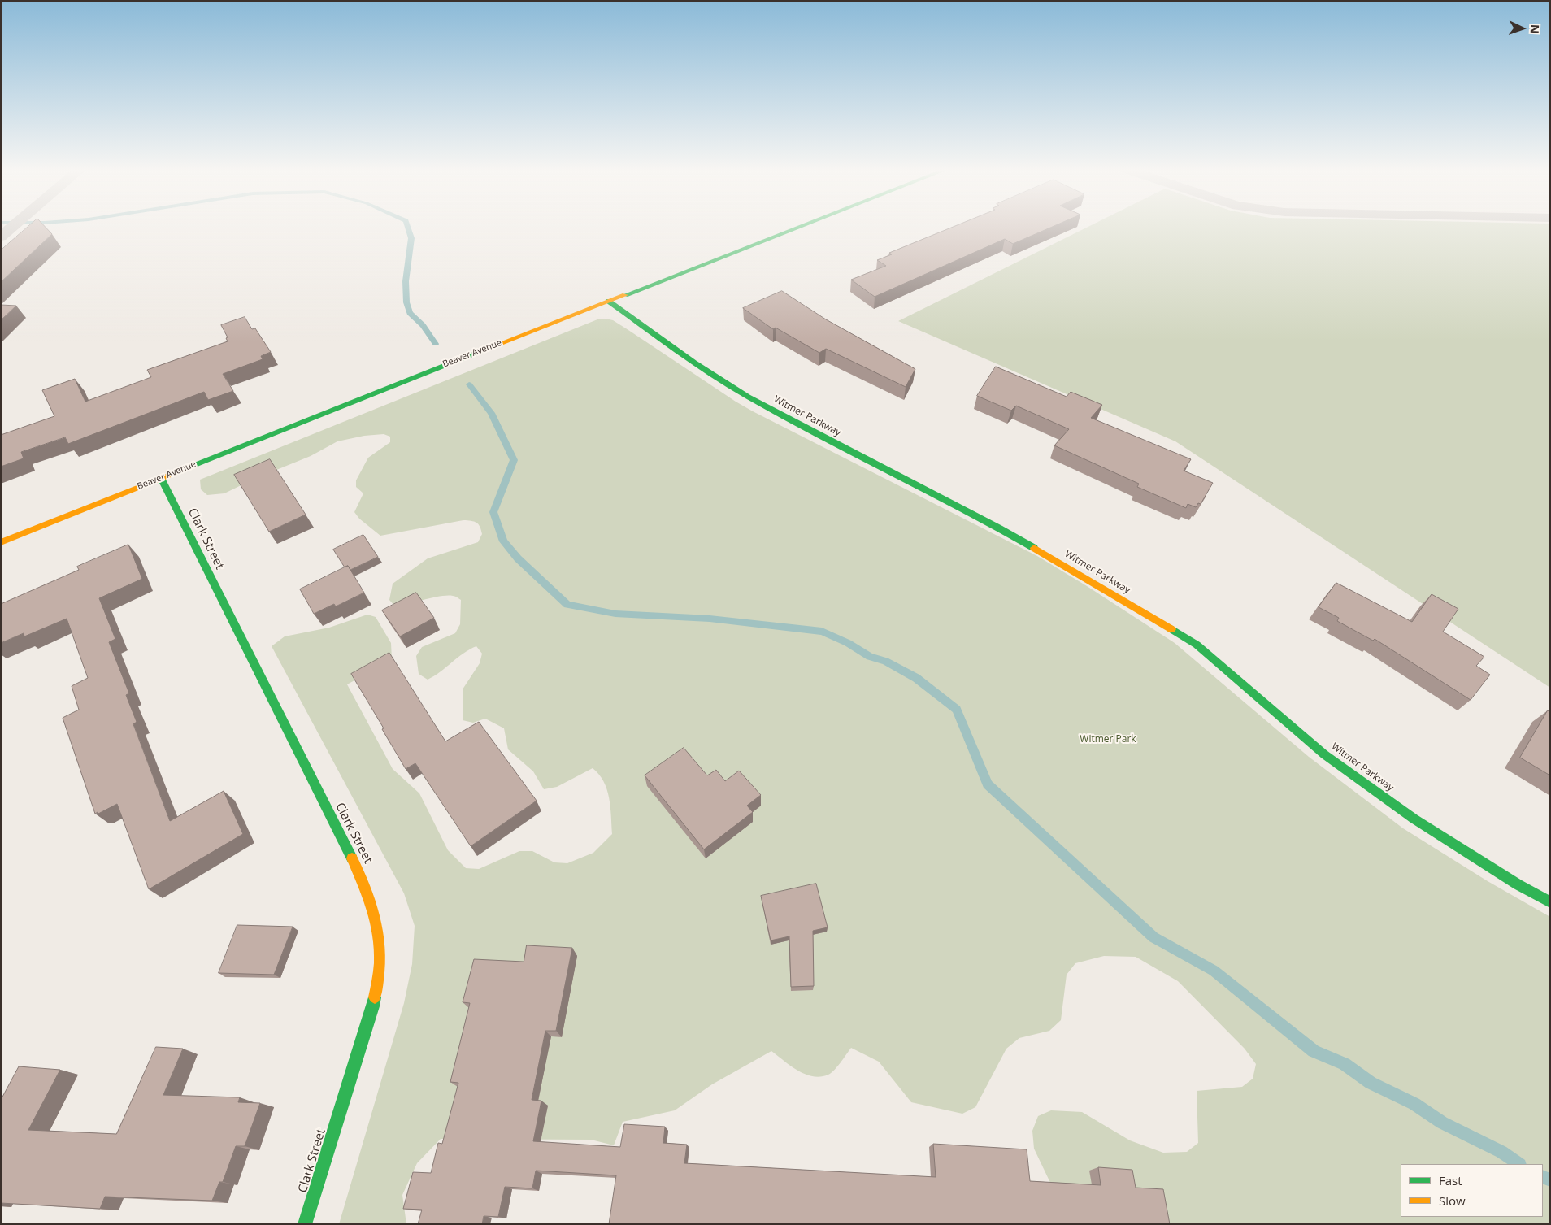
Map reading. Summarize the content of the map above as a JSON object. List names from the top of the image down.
{
  "streets": {
    "street": ["Beaver Avenue", "Witmer Parkway", "Clark Street"]
  },
  "crossings": [
    ["Beaver Avenue", "Witmer Parkway"],
    ["Beaver Avenue", "Clark Street"]
  ],
  "parks": ["Witmer Park"],
  "legend": ["Fast", "Slow"],
  "north": "right"
}
